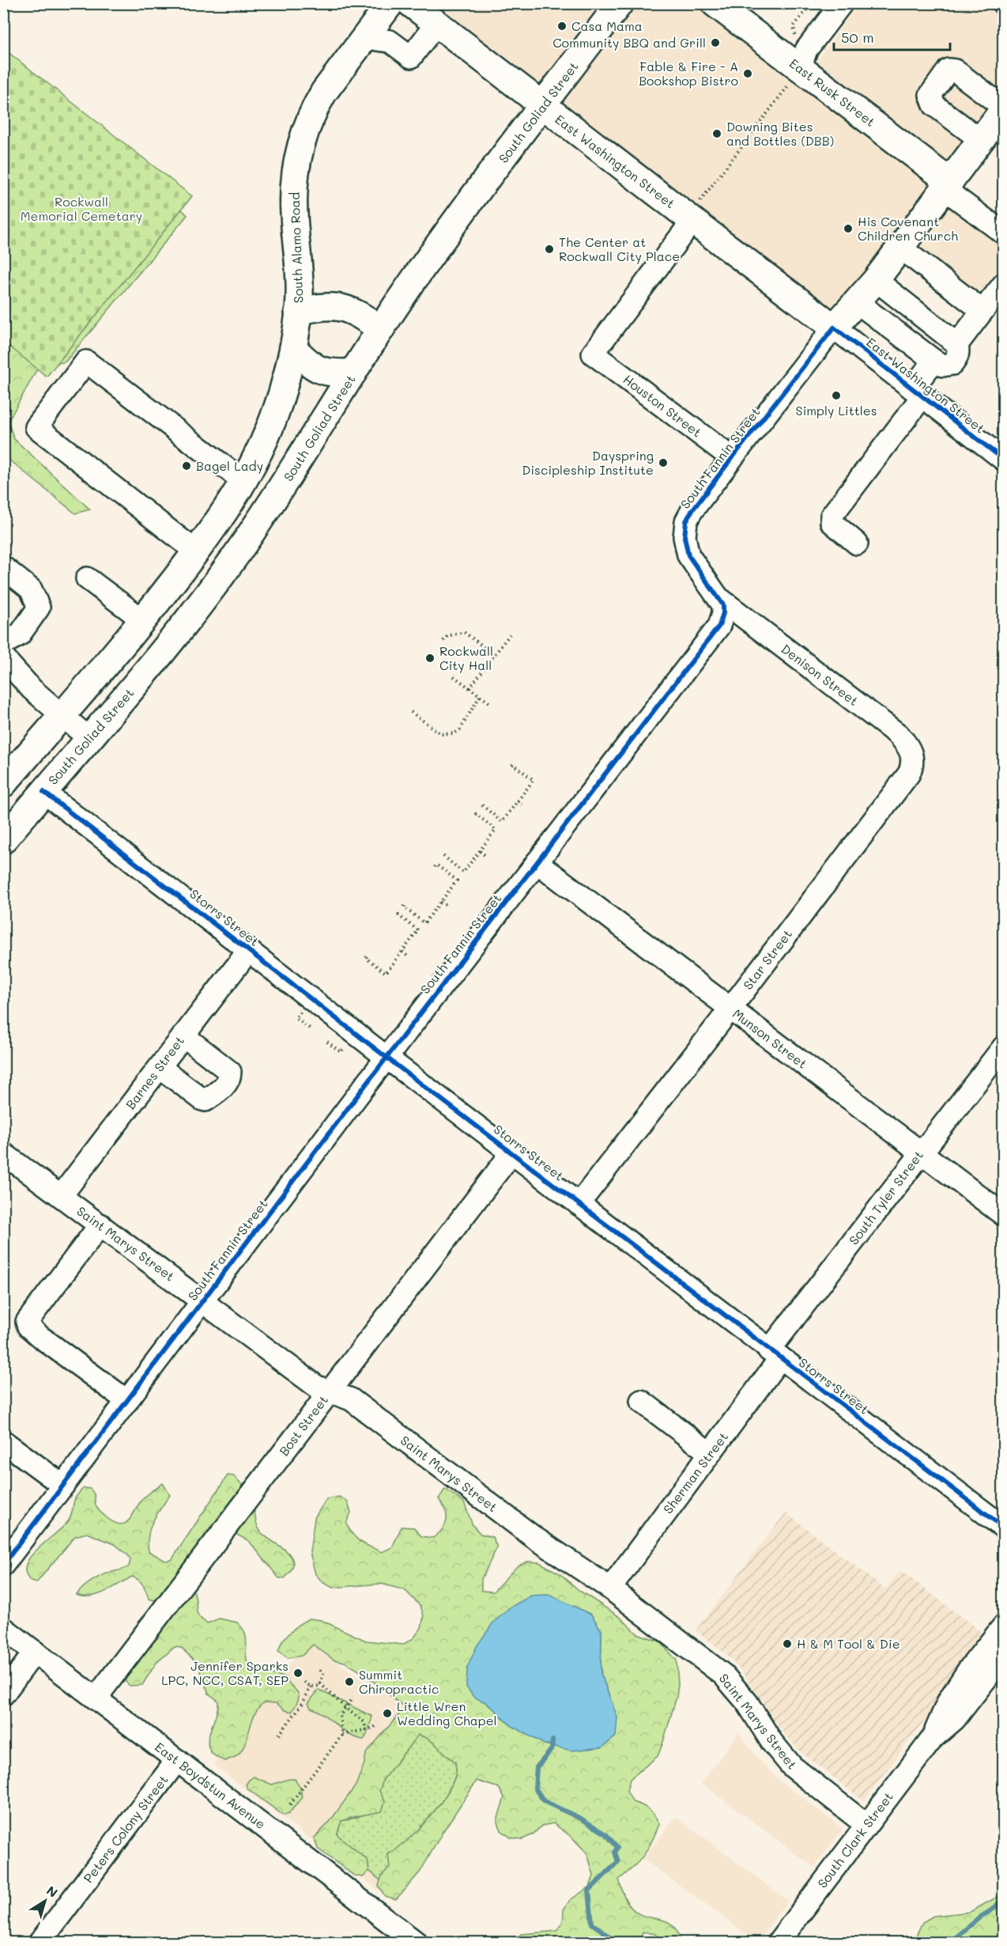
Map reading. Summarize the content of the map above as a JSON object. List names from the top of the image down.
{
  "streets": {
    "main road": [
      "East Rusk Street",
      "South Goliad Street",
      "East Washington Street",
      "South Alamo Road",
      "South Fannin Street"
    ],
    "street": [
      "Houston Street",
      "Denison Street",
      "Storrs Street",
      "Star Street",
      "Munson Street",
      "Barnes Street",
      "South Tyler Street",
      "Saint Marys Street",
      "Bost Street",
      "Sherman Street",
      "East Boydstun Avenue",
      "Peters Colony Street",
      "South Clark Street"
    ]
  },
  "crossings": [
    ["East Rusk Street", "South Fannin Street"],
    ["South Goliad Street", "East Washington Street"],
    ["South Goliad Street", "South Alamo Road"],
    ["South Goliad Street", "Storrs Street"],
    ["East Washington Street", "Houston Street"],
    ["East Washington Street", "South Fannin Street"],
    ["Houston Street", "South Fannin Street"],
    ["South Fannin Street", "Denison Street"],
    ["South Fannin Street", "Storrs Street"],
    ["South Fannin Street", "Munson Street"],
    ["South Fannin Street", "Saint Marys Street"],
    ["Denison Street", "Star Street"],
    ["Storrs Street", "Star Street"],
    ["Storrs Street", "Barnes Street"],
    ["Storrs Street", "South Tyler Street"],
    ["Storrs Street", "Bost Street"],
    ["Storrs Street", "Sherman Street"],
    ["Star Street", "Munson Street"],
    ["Munson Street", "South Tyler Street"],
    ["Barnes Street", "Saint Marys Street"],
    ["South Tyler Street", "Sherman Street"],
    ["Saint Marys Street", "Bost Street"],
    ["Saint Marys Street", "Sherman Street"],
    ["Saint Marys Street", "South Clark Street"],
    ["Bost Street", "East Boydstun Avenue"],
    ["East Boydstun Avenue", "Peters Colony Street"]
  ],
  "parks": ["Rockwall Memorial Cemetary"],
  "places": [
    "Casa Mama",
    "Community BBQ and Grill",
    "Fable & Fire - A Bookshop Bistro",
    "Downing Bites and Bottles (DBB)",
    "His Covenant Children Church",
    "The Center at Rockwall City Place",
    "Simply Littles",
    "Dayspring Discipleship Institute",
    "Bagel Lady",
    "Rockwall City Hall",
    "H & M Tool & Die",
    "Jennifer Sparks LPC, NCC, CSAT, SEP",
    "Summit Chiropractic",
    "Little Wren Wedding Chapel"
  ],
  "scale_bar": "50 m",
  "north": "top right"
}
